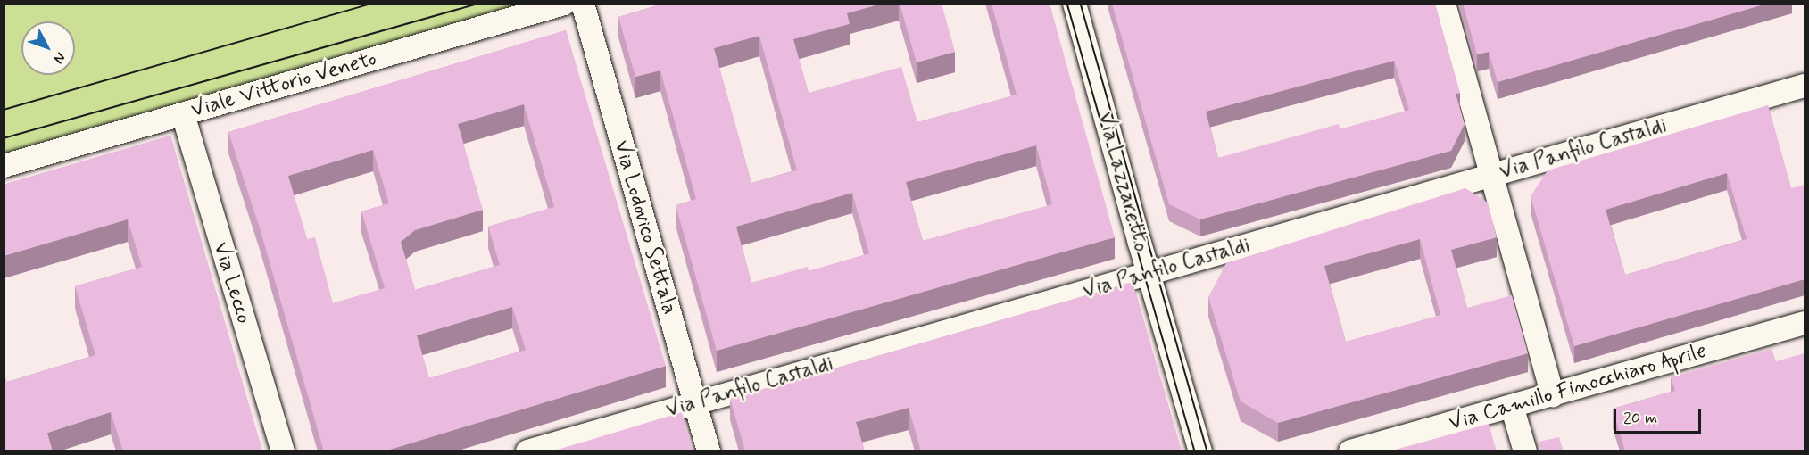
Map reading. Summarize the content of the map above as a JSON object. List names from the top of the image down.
{
  "streets": {
    "street": [
      "Viale Vittorio Veneto",
      "Via Panfilo Castaldi",
      "Via Lazzaretto",
      "Via Lodovico Settala",
      "Via Lecco",
      "Via Camillo Finocchiaro Aprile"
    ]
  },
  "crossings": [
    ["Viale Vittorio Veneto", "Via Lecco"],
    ["Via Panfilo Castaldi", "Via Lazzaretto"],
    ["Via Panfilo Castaldi", "Via Lodovico Settala"]
  ],
  "scale_bar": "20 m",
  "north": "bottom right"
}
